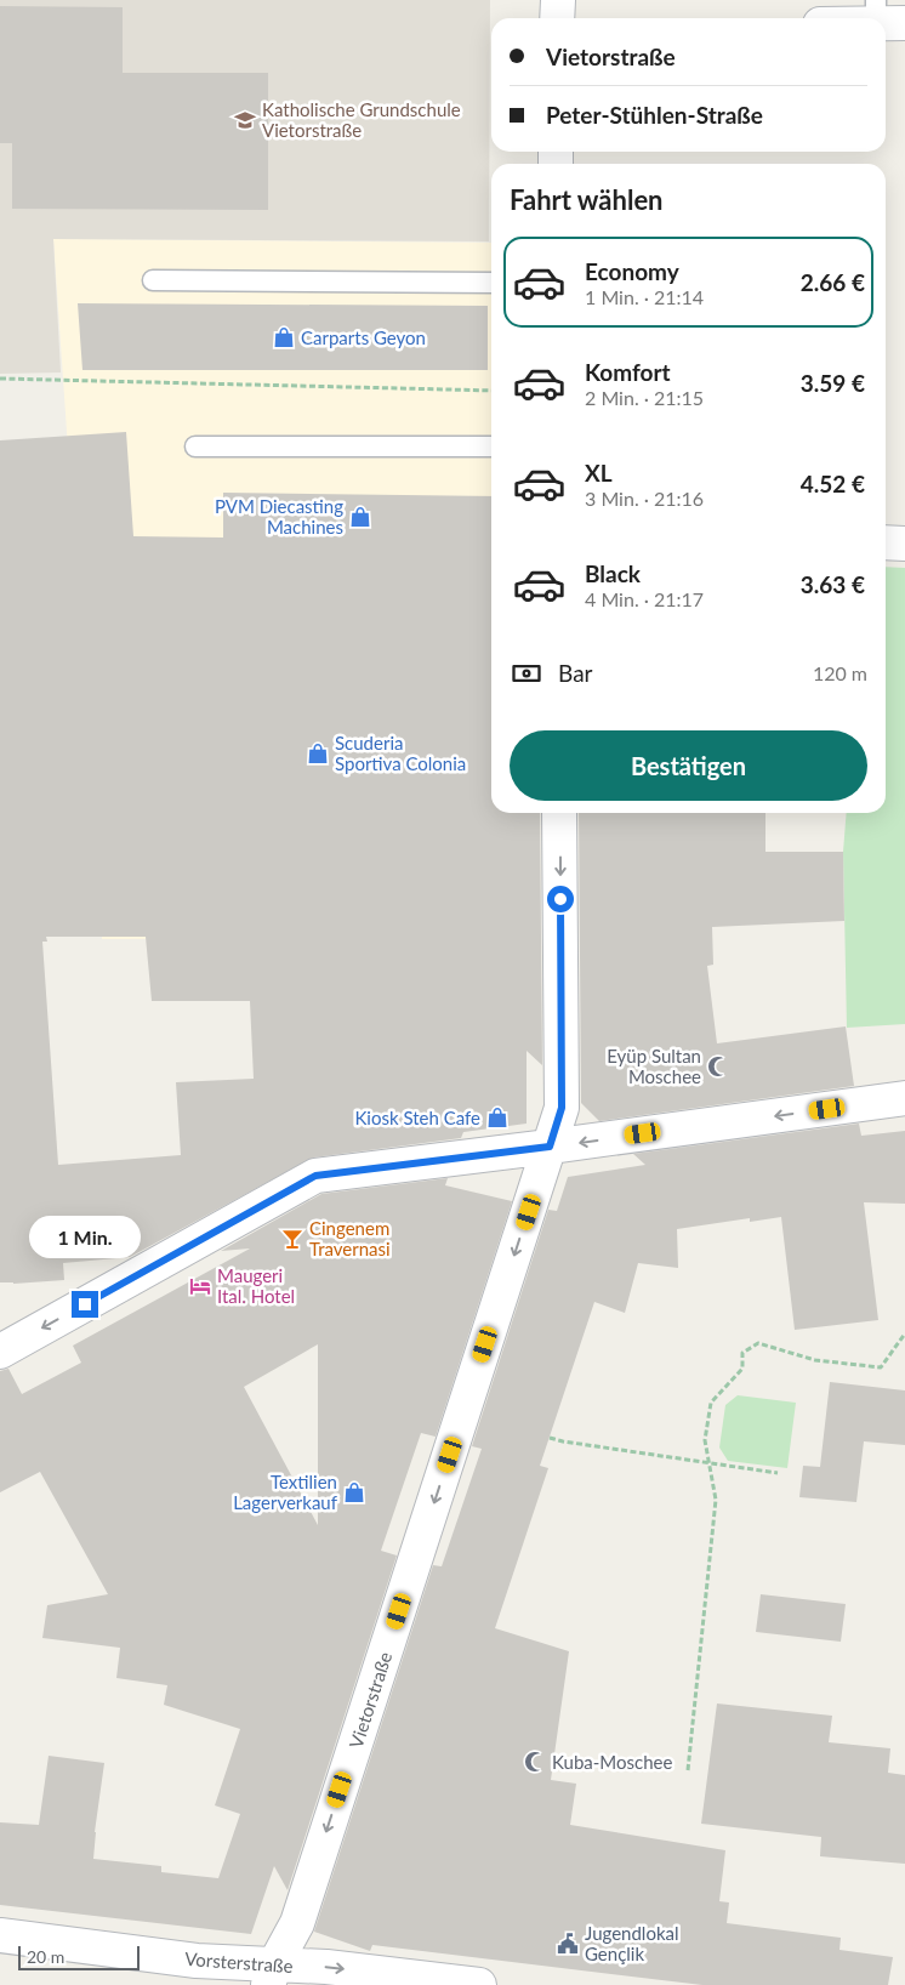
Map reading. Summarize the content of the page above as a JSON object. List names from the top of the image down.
{
  "streets": {
    "street": ["Vietorstraße", "Vorsterstraße"]
  },
  "crossings": [
    ["Vietorstraße", "Vorsterstraße"]
  ],
  "one_way": ["Vietorstraße", "Vorsterstraße"],
  "places": {
    "school or university": ["Katholische Grundschule Vietorstraße"],
    "shop": [
      "Carparts Geyon",
      "PVM Diecasting Machines",
      "Scuderia Sportiva Colonia",
      "Kiosk Steh Cafe",
      "Textilien Lagerverkauf"
    ],
    "mosque": ["Eyüp Sultan Moschee", "Kuba-Moschee"],
    "bar": ["Cingenem Travernasi"],
    "hotel": ["Maugeri Ital. Hotel"],
    "public building": ["Jugendlokal Gençlik"]
  },
  "scale_bar": "20 m",
  "page": {
    "banner": ["Vietorstraße", "Peter-Stühlen-Straße"],
    "heading": "Fahrt wählen",
    "list": [
      {
        "name": "Economy",
        "note": "1 Min. · 21:14",
        "value": "2.66 €"
      },
      {
        "name": "Komfort",
        "note": "2 Min. · 21:15",
        "value": "3.59 €"
      },
      {
        "name": "XL",
        "note": "3 Min. · 21:16",
        "value": "4.52 €"
      },
      {
        "name": "Black",
        "note": "4 Min. · 21:17",
        "value": "3.63 €"
      }
    ],
    "pay": ["Bar", "120 m"],
    "buttons": "Bestätigen",
    "bubble": "1 Min.",
    "scale": "20 m"
  }
}
